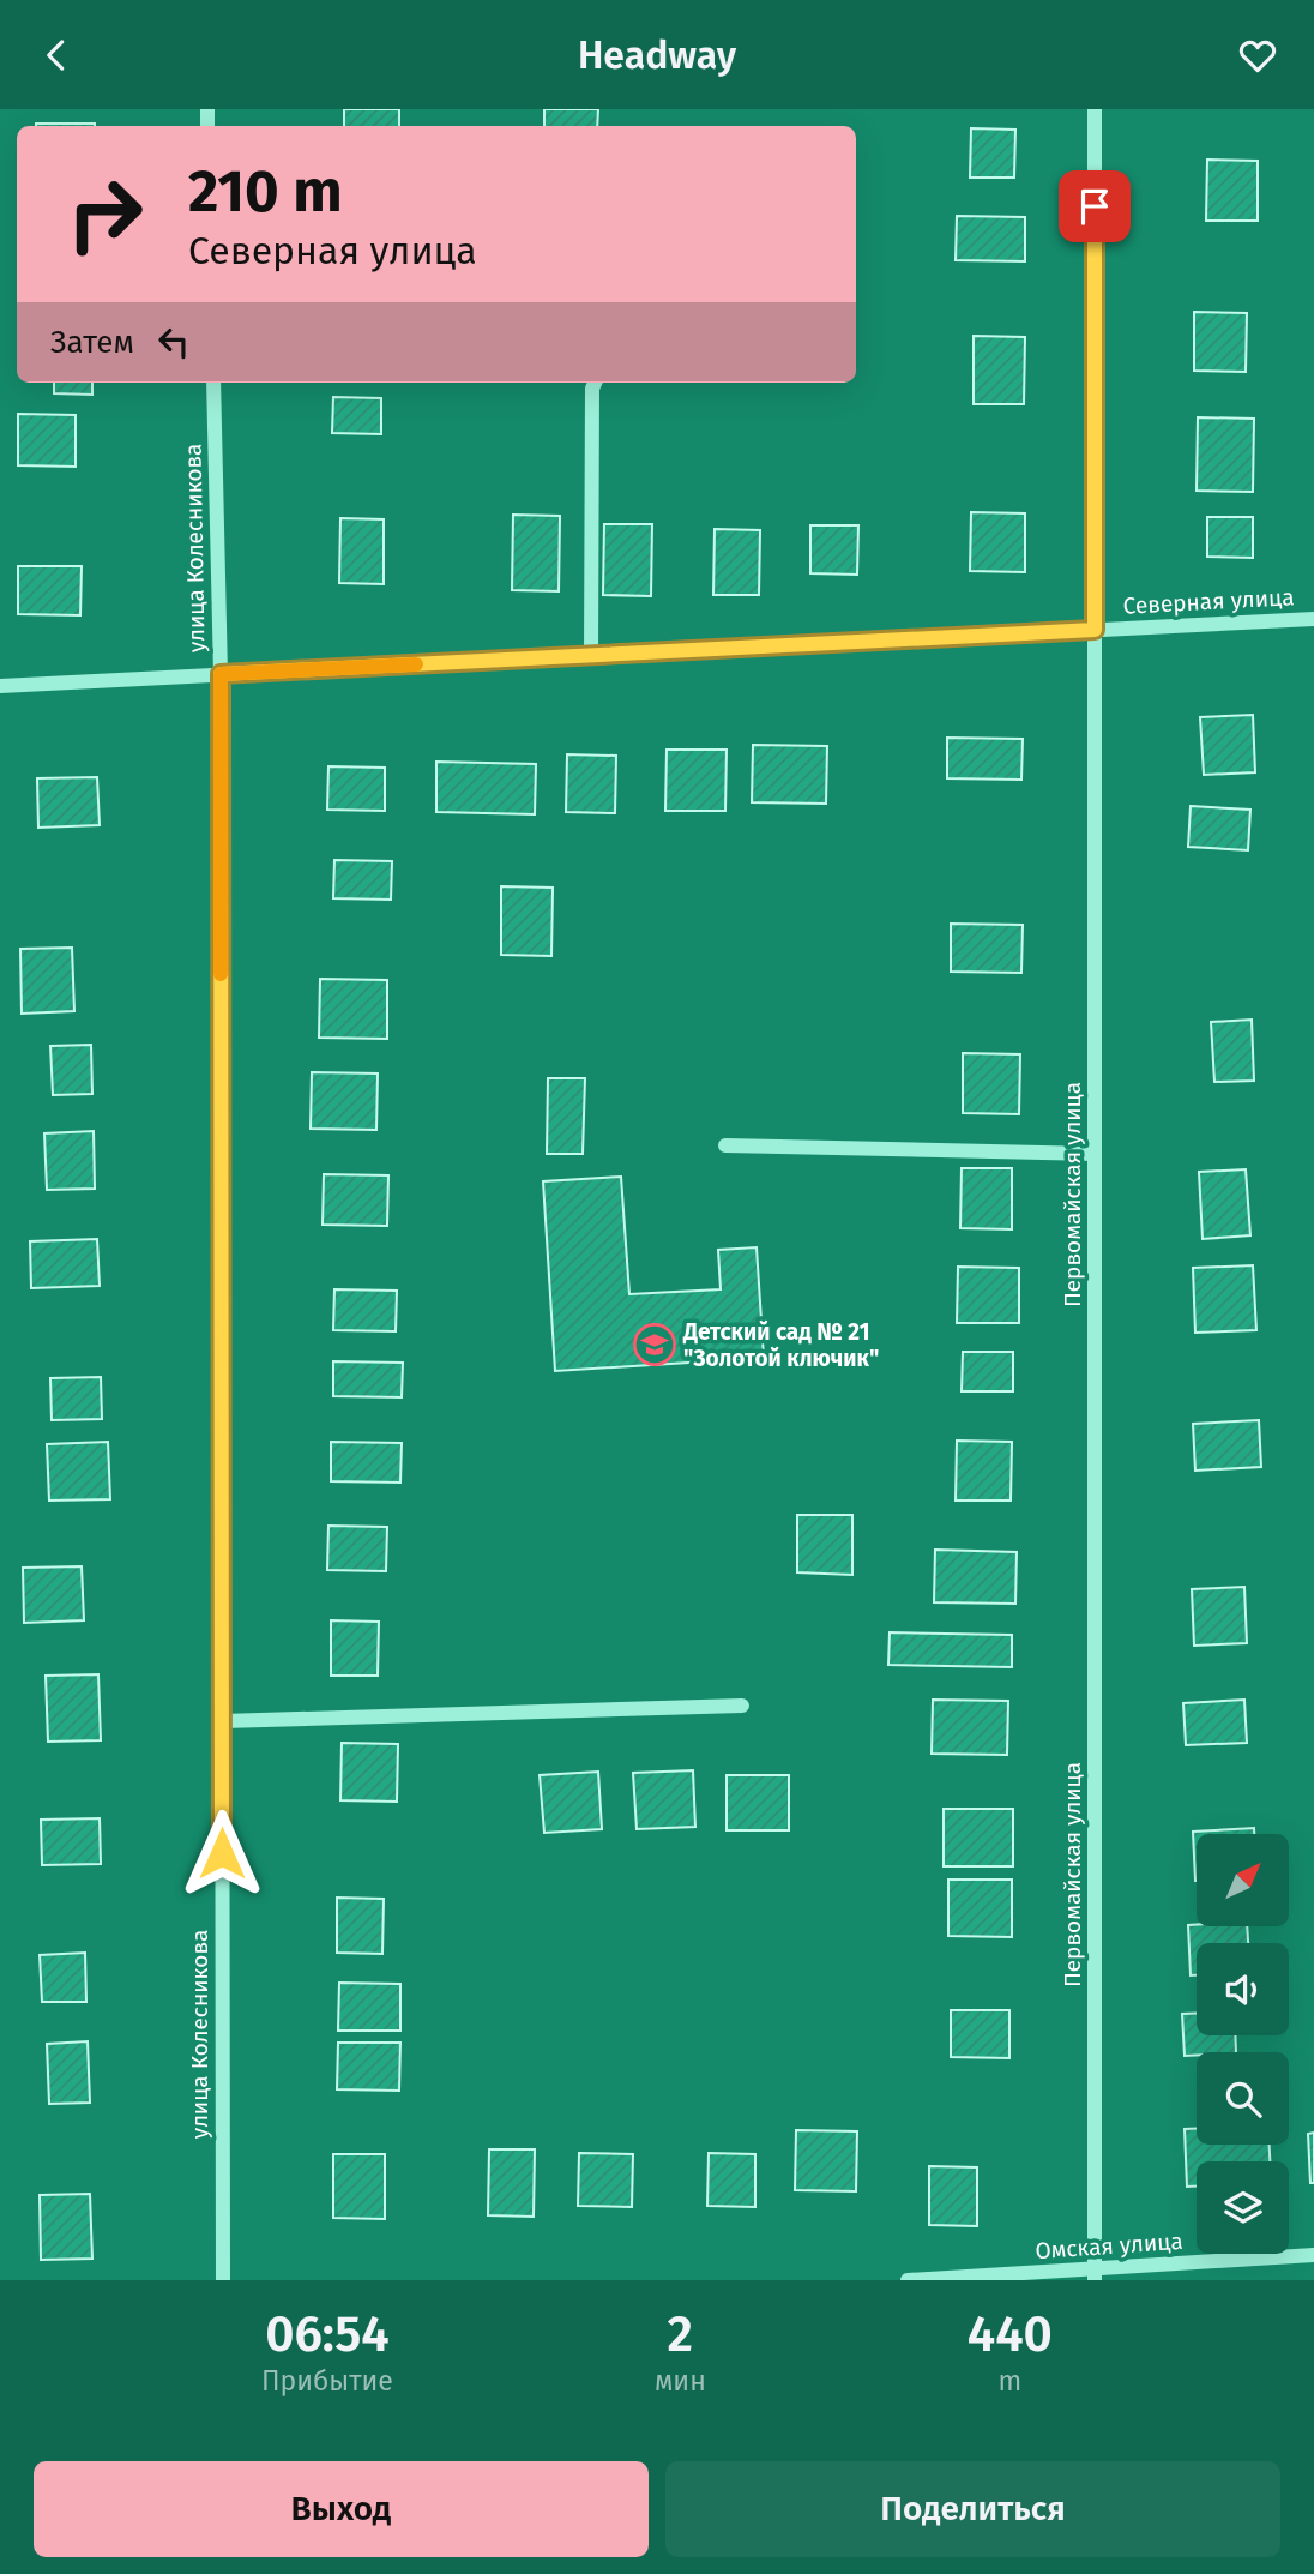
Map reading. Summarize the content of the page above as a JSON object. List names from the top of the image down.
{
  "streets": {
    "street": [
      "улица Колесникова",
      "Северная улица",
      "Первомайская улица",
      "Омская улица"
    ]
  },
  "crossings": [
    ["улица Колесникова", "Северная улица"],
    ["Северная улица", "Первомайская улица"],
    ["Первомайская улица", "Омская улица"]
  ],
  "places": {
    "school or university": ["Детский сад № 21 \"Золотой ключик\""]
  },
  "north": "top right",
  "page": {
    "header": "Headway",
    "turn": ["210 m", "Северная улица"],
    "then": "Затем",
    "eta": [
      "06:54",
      "Прибытие",
      "2",
      "мин",
      "440",
      "m"
    ],
    "buttons": ["Выход", "Поделиться"]
  }
}
